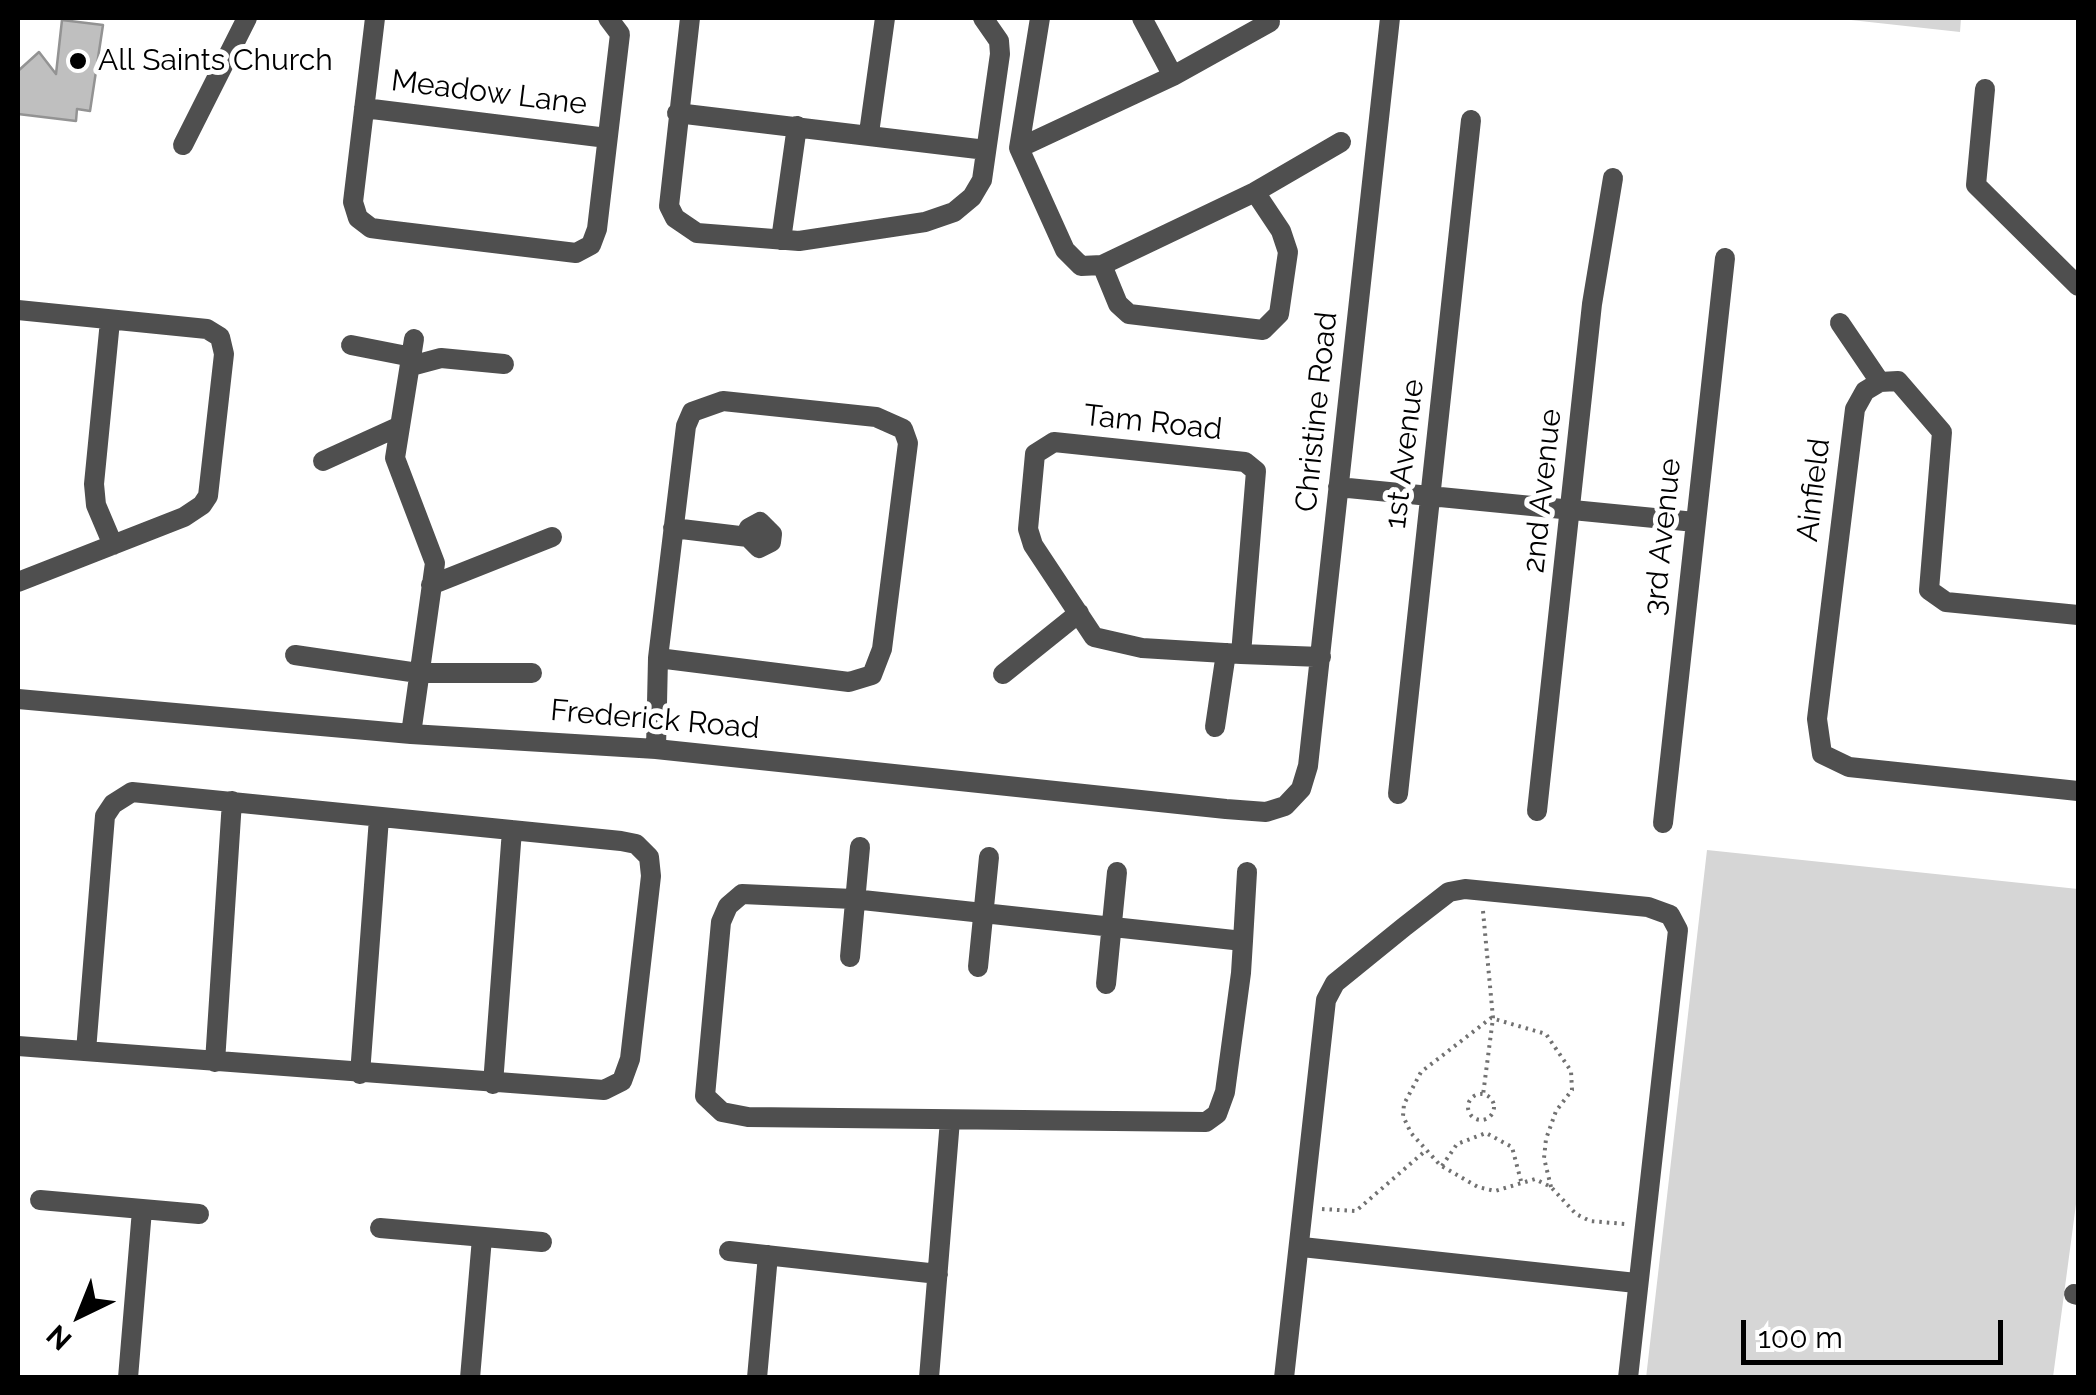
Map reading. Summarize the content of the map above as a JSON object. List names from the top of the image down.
{
  "streets": {
    "street": [
      "Meadow Lane",
      "Christine Road",
      "Tam Road",
      "1st Avenue",
      "Ainfield",
      "2nd Avenue",
      "3rd Avenue",
      "Frederick Road"
    ]
  },
  "crossings": [
    ["Christine Road", "Tam Road"],
    ["Christine Road", "Frederick Road"]
  ],
  "places": ["All Saints Church"],
  "scale_bar": "100 m",
  "north": "bottom left"
}
